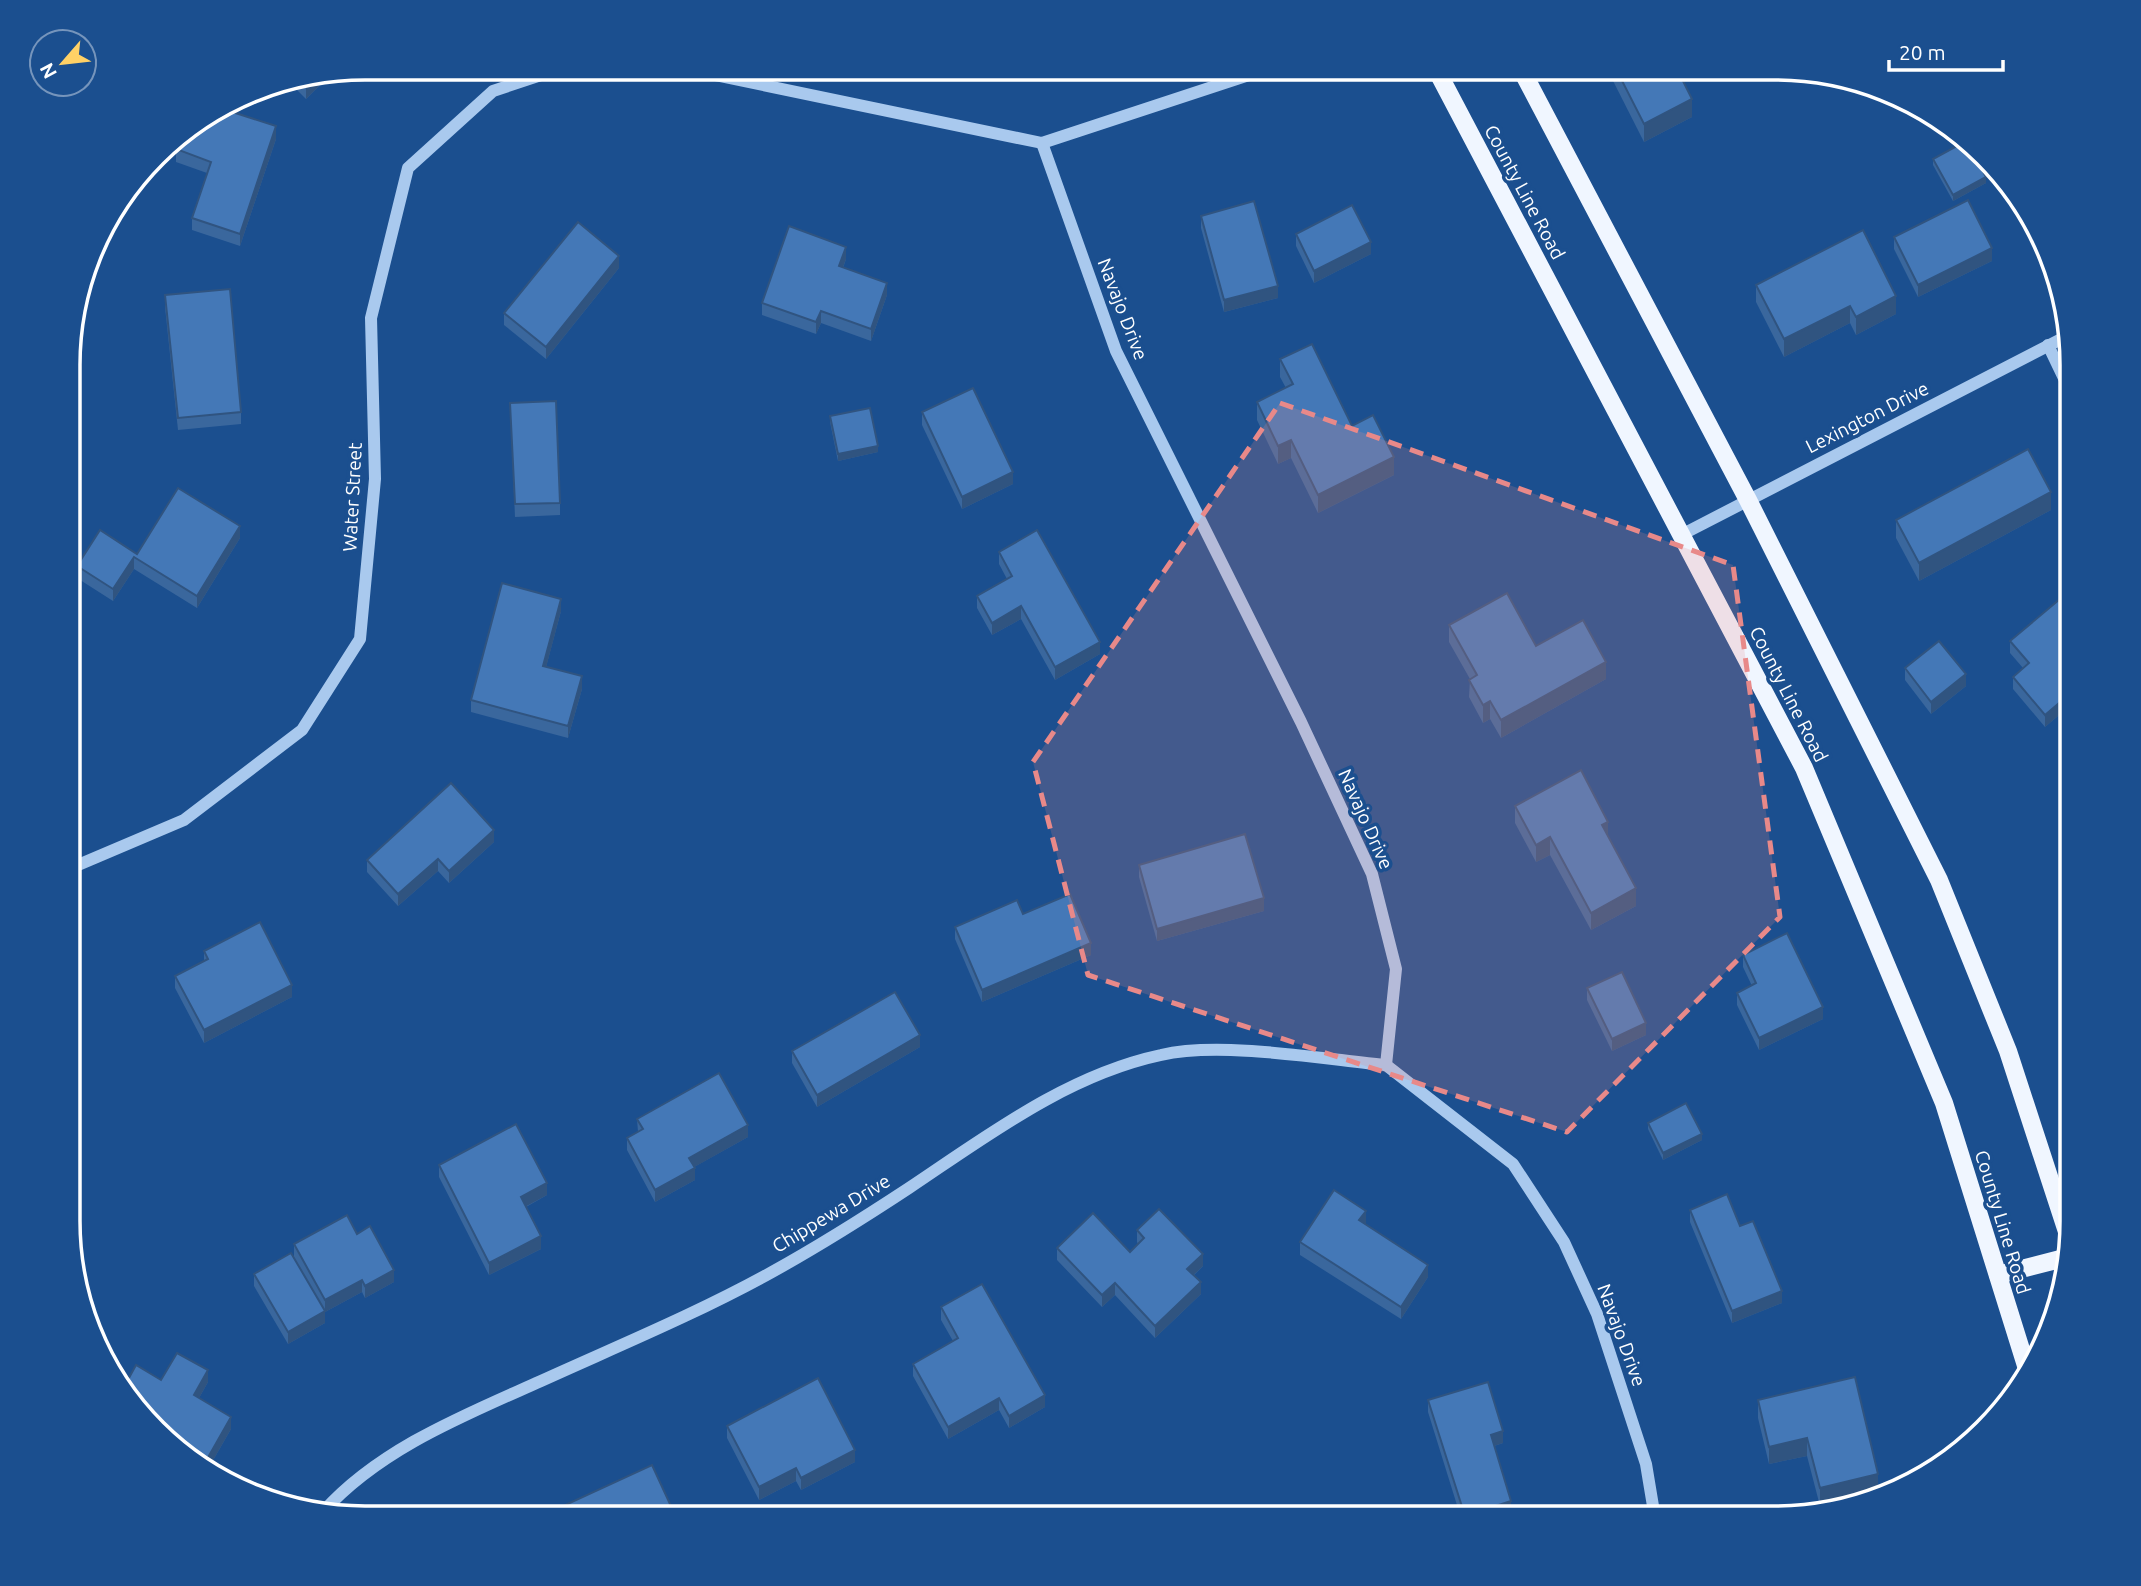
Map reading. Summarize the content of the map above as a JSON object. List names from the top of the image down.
{
  "streets": {
    "main road": ["County Line Road"],
    "street": [
      "Navajo Drive",
      "Lexington Drive",
      "Water Street",
      "Chippewa Drive"
    ]
  },
  "crossings": [
    ["County Line Road", "Lexington Drive"],
    ["Navajo Drive", "Chippewa Drive"]
  ],
  "scale_bar": "20 m",
  "north": "bottom left"
}
